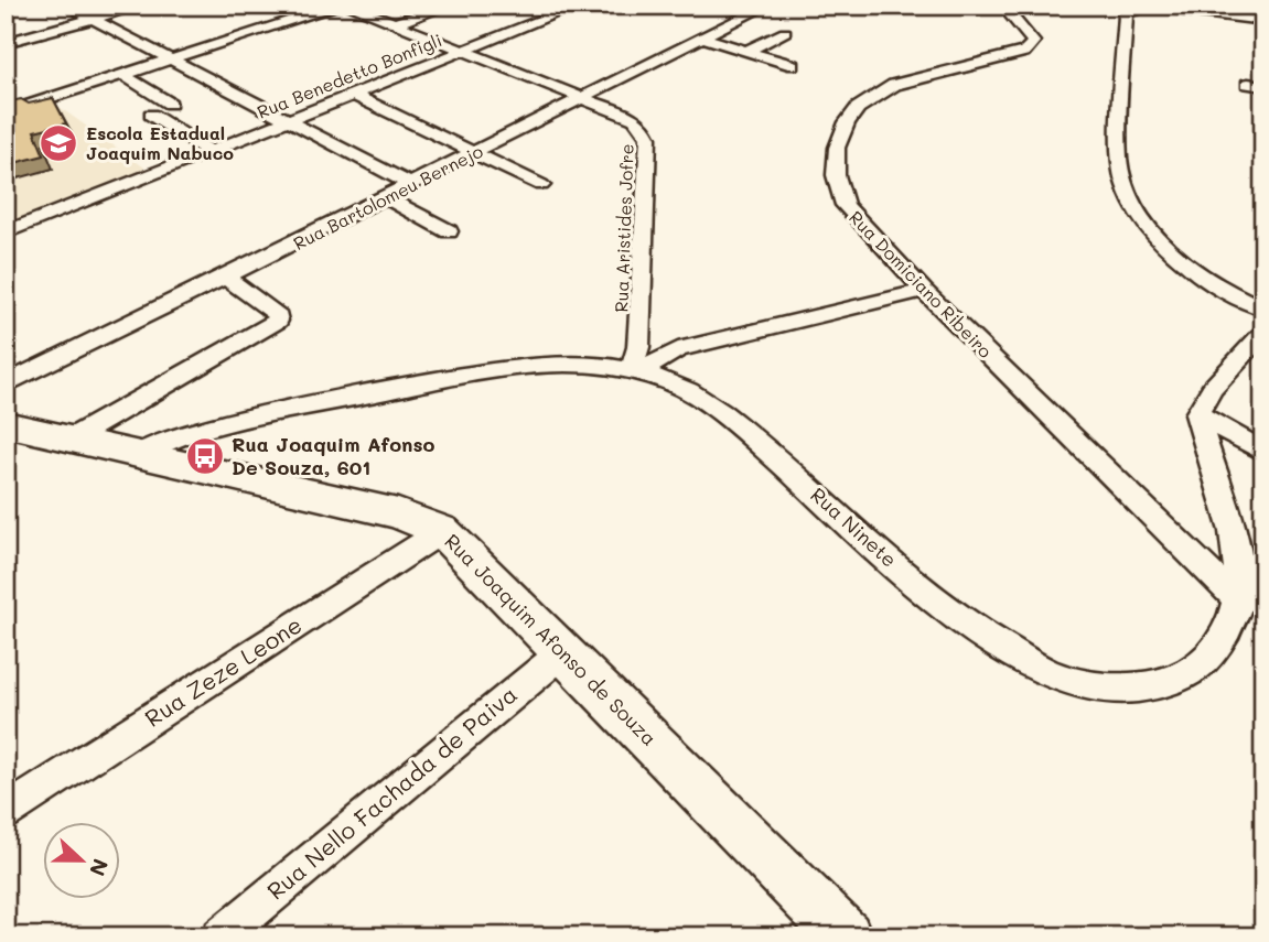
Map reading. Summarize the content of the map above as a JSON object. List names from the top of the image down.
{
  "streets": {
    "main road": ["Rua Joaquim Afonso de Souza"],
    "street": [
      "Rua Benedetto Bonfigli",
      "Rua Bartolomeu Bernejo",
      "Rua Aristides Jofre",
      "Rua Domiciano Ribeiro",
      "Rua Ninete",
      "Rua Zeze Leone",
      "Rua Nello Fachada de Paiva"
    ]
  },
  "crossings": [
    ["Rua Benedetto Bonfigli", "Rua Aristides Jofre"],
    ["Rua Bartolomeu Bernejo", "Rua Aristides Jofre"],
    ["Rua Aristides Jofre", "Rua Ninete"],
    ["Rua Domiciano Ribeiro", "Rua Ninete"],
    ["Rua Ninete", "Rua Joaquim Afonso de Souza"],
    ["Rua Joaquim Afonso de Souza", "Rua Zeze Leone"],
    ["Rua Joaquim Afonso de Souza", "Rua Nello Fachada de Paiva"]
  ],
  "places": {
    "school or university": ["Escola Estadual Joaquim Nabuco"],
    "bus stop": ["Rua Joaquim Afonso De Souza, 601"]
  },
  "north": "right"
}
